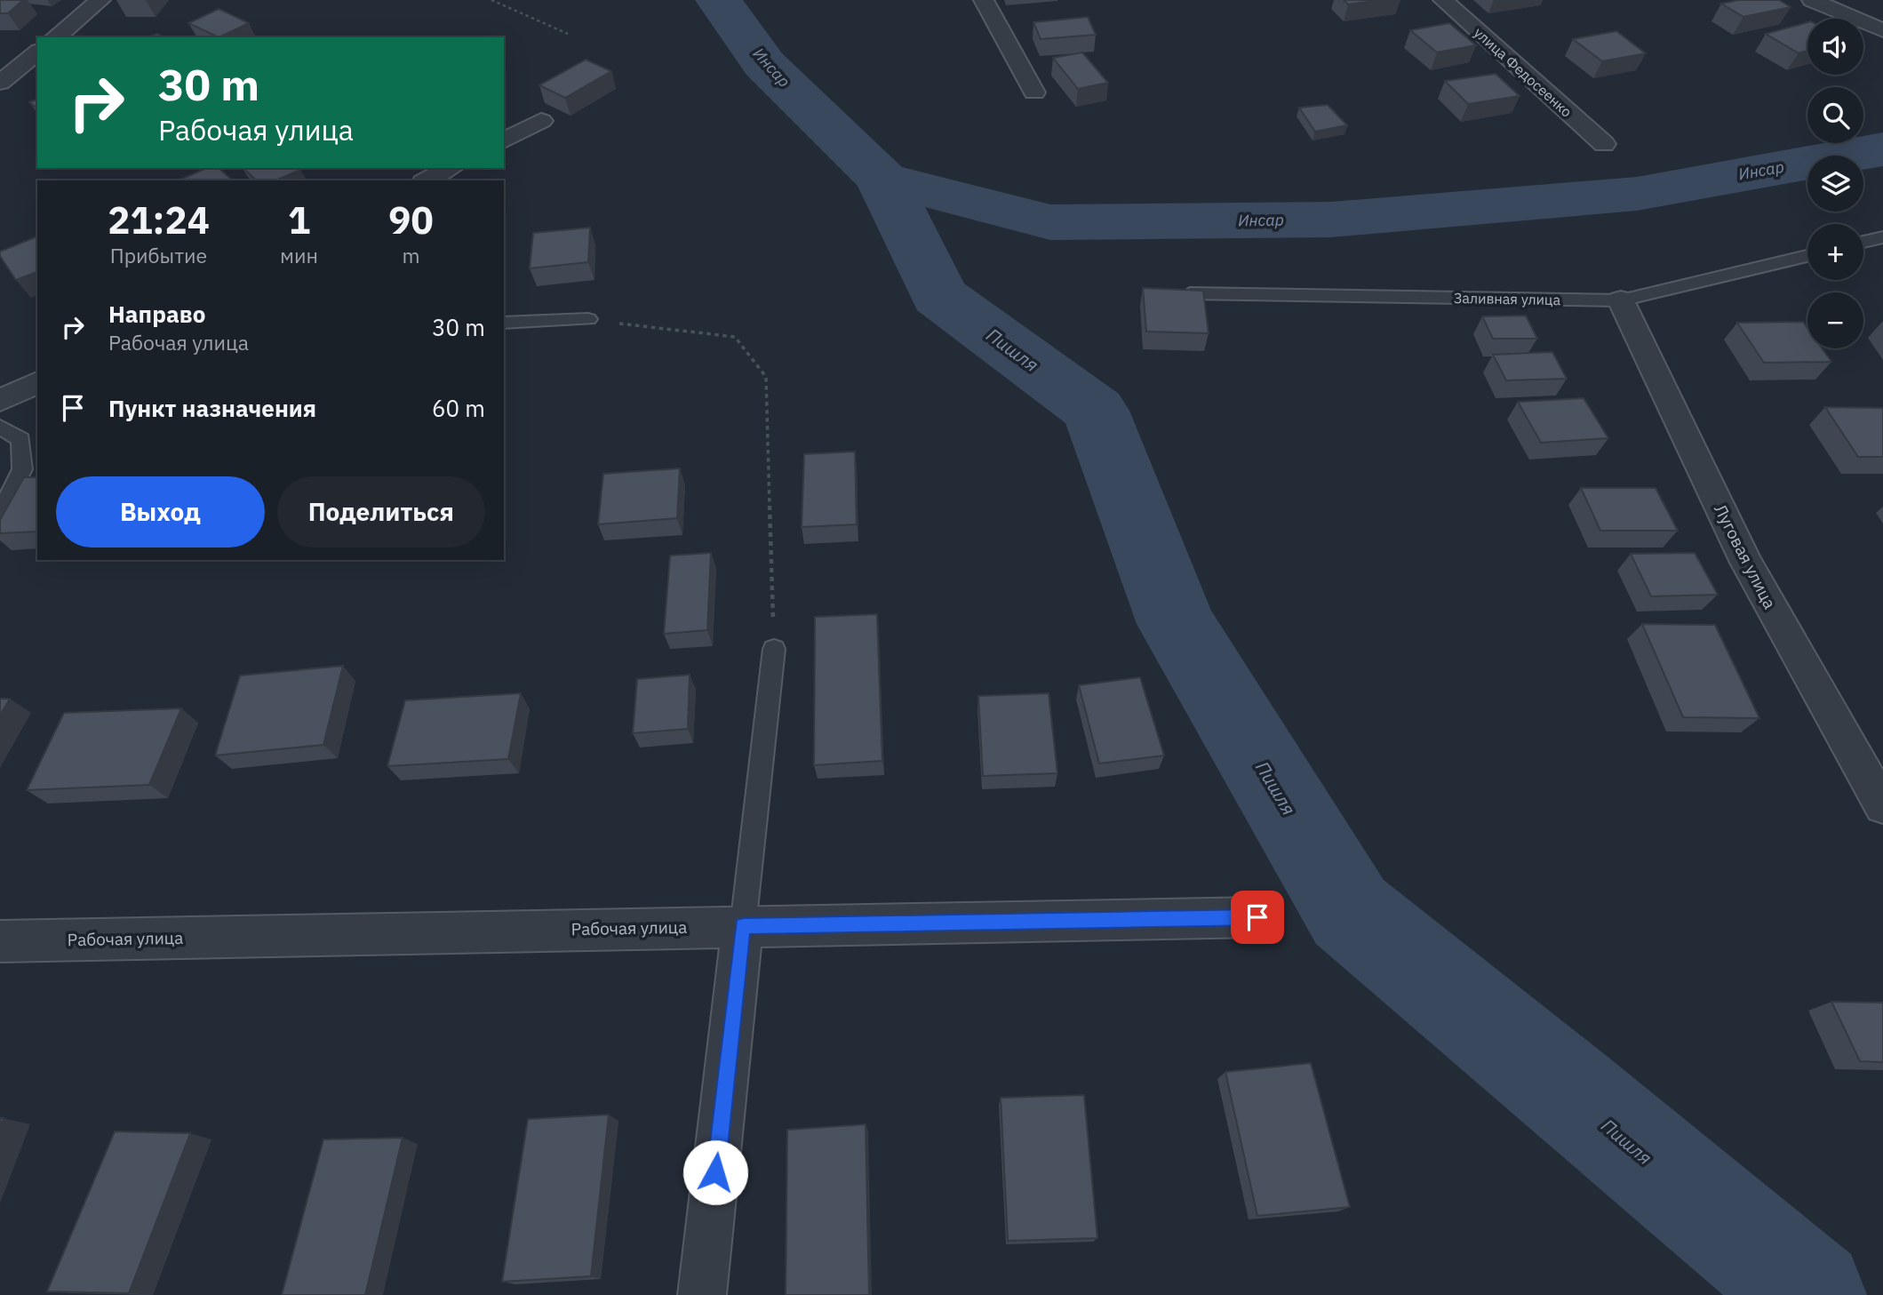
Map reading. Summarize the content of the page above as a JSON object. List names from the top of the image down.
{
  "streets": {
    "street": ["улица Федосеенко", "Луговая улица", "Рабочая улица"],
    "lane": ["Заливная улица"]
  },
  "crossings": [
    ["Заливная улица", "Луговая улица"]
  ],
  "water": ["Инсар", "Пишля"],
  "page": {
    "map_buttons": ["+", "−"],
    "turn": ["30 m", "Рабочая улица"],
    "eta": [
      "21:24",
      "Прибытие",
      "1",
      "мин",
      "90",
      "m"
    ],
    "list": [
      {
        "name": "Направо",
        "note": "Рабочая улица",
        "value": "30 m"
      },
      {
        "name": "Пункт назначения",
        "value": "60 m"
      }
    ],
    "buttons": ["Выход", "Поделиться"]
  }
}
